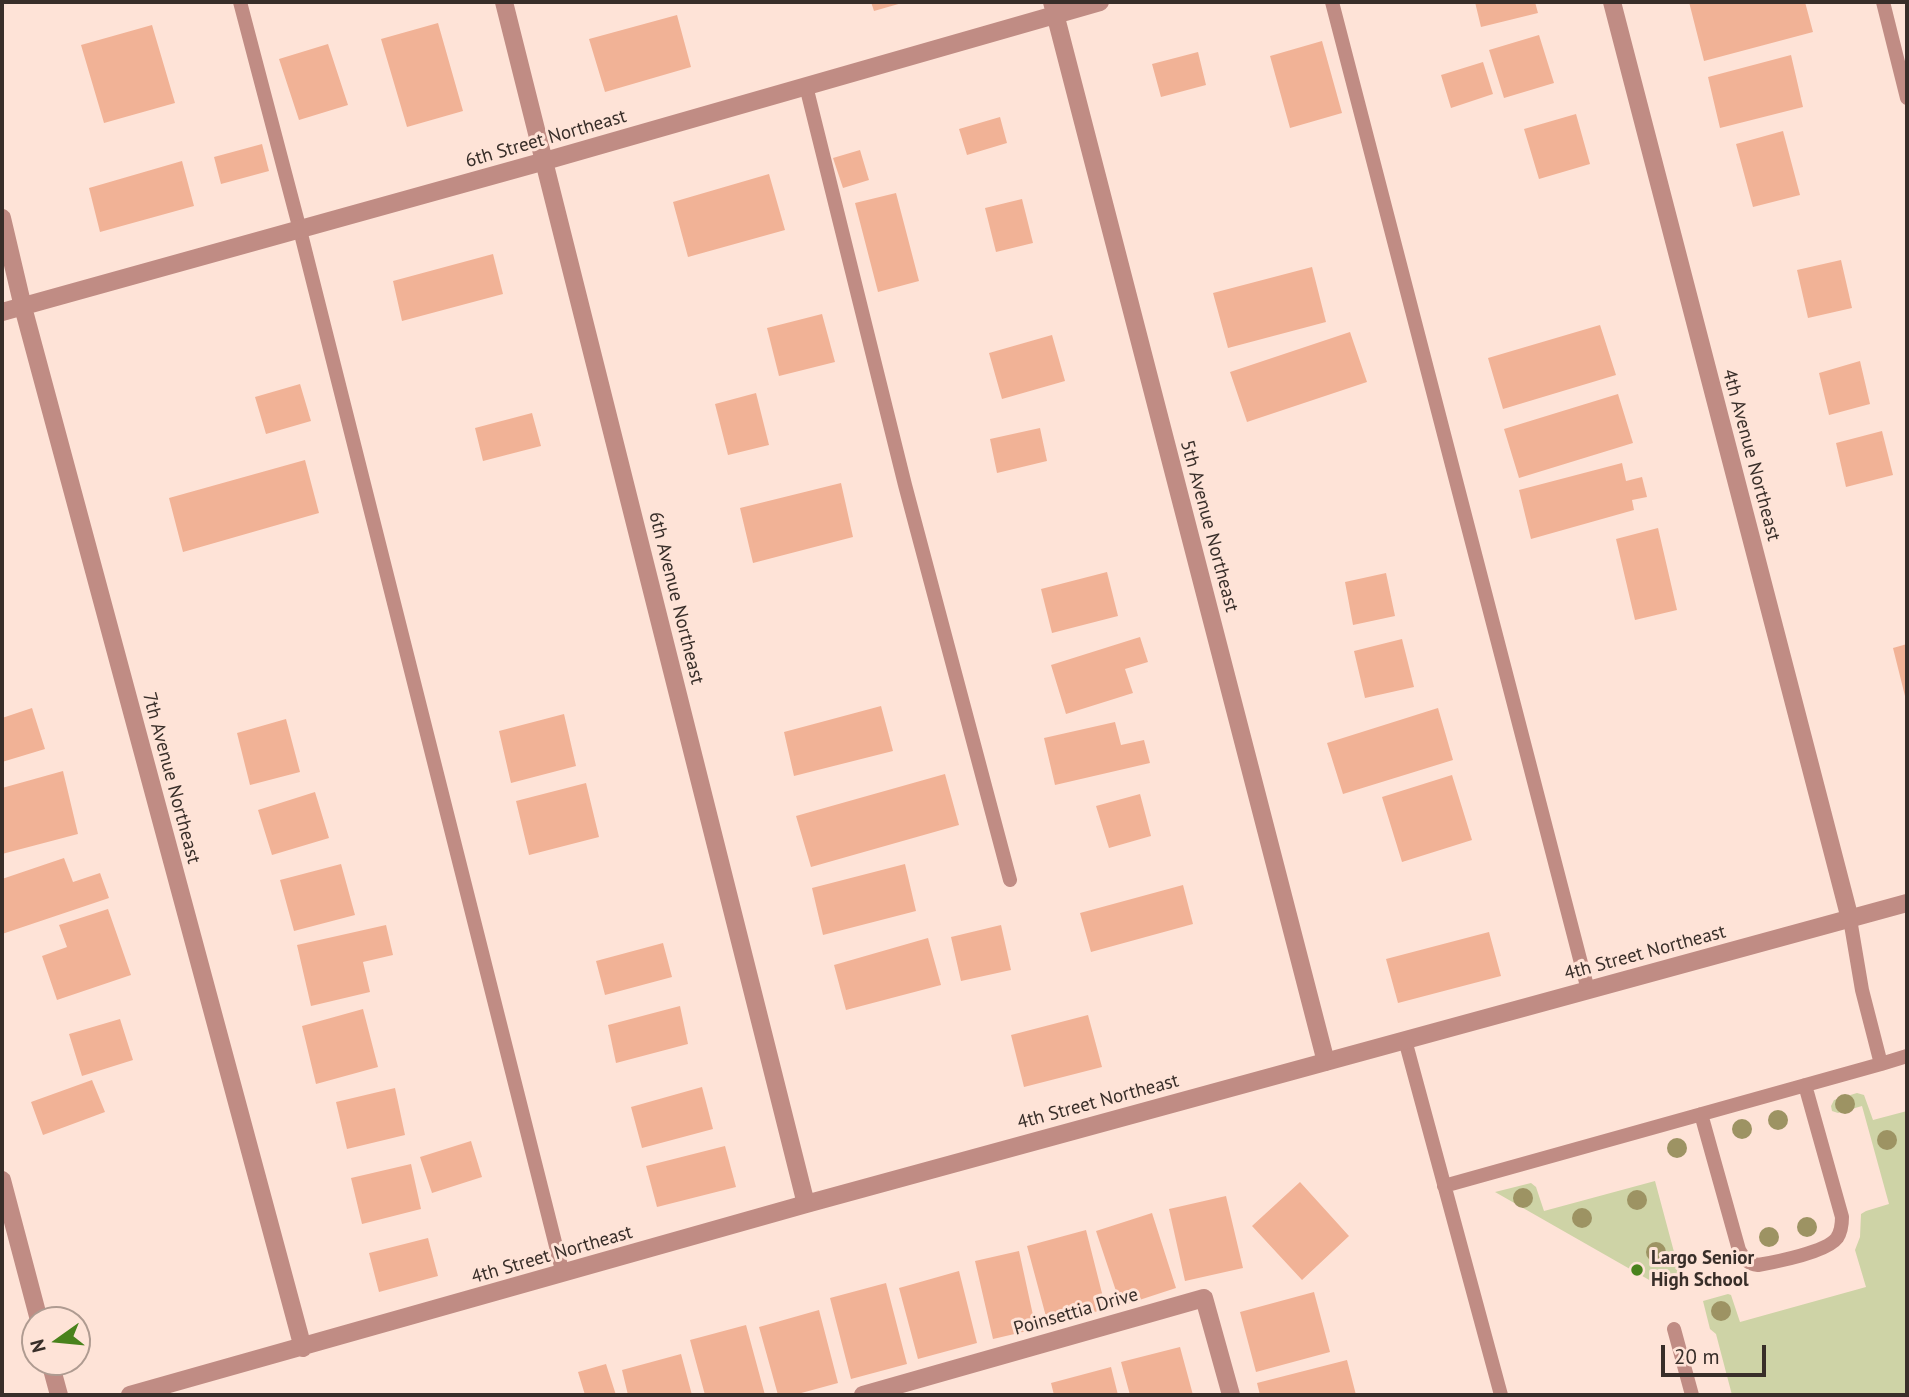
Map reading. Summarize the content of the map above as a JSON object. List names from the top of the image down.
{
  "streets": {
    "street": [
      "6th Street Northeast",
      "4th Avenue Northeast",
      "5th Avenue Northeast",
      "6th Avenue Northeast",
      "7th Avenue Northeast",
      "4th Street Northeast",
      "Poinsettia Drive"
    ]
  },
  "crossings": [
    ["6th Street Northeast", "5th Avenue Northeast"],
    ["6th Street Northeast", "6th Avenue Northeast"],
    ["6th Street Northeast", "7th Avenue Northeast"],
    ["4th Avenue Northeast", "4th Street Northeast"],
    ["5th Avenue Northeast", "4th Street Northeast"],
    ["6th Avenue Northeast", "4th Street Northeast"],
    ["7th Avenue Northeast", "4th Street Northeast"]
  ],
  "places": ["Largo Senior High School"],
  "scale_bar": "20 m",
  "north": "left"
}
